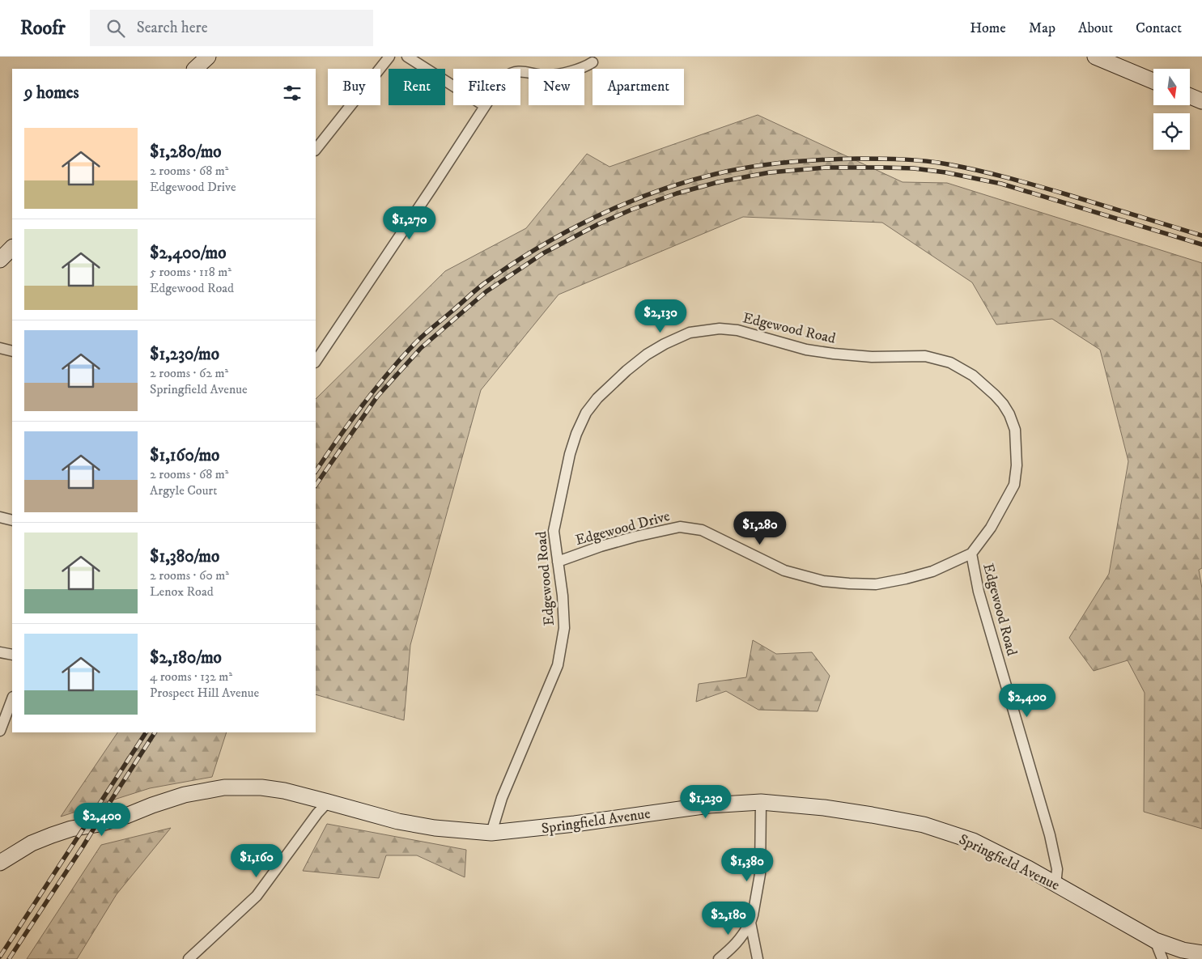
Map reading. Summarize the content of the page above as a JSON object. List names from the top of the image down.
{
  "streets": {
    "main road": ["Springfield Avenue"],
    "street": ["Edgewood Road", "Edgewood Drive"]
  },
  "crossings": [
    ["Edgewood Road", "Edgewood Drive"],
    ["Edgewood Road", "Springfield Avenue"]
  ],
  "north": "bottom",
  "page": {
    "header": "Roofr",
    "search": "Search here",
    "nav": [
      "Home",
      "Map",
      "About",
      "Contact"
    ],
    "chip": [
      "Buy",
      "Rent",
      "Filters",
      "New",
      "Apartment"
    ],
    "heading": "9 homes",
    "list": [
      {
        "name": "$1,280/mo",
        "note": "2 rooms · 68 m² · Edgewood Drive"
      },
      {
        "name": "$2,400/mo",
        "note": "5 rooms · 118 m² · Edgewood Road"
      },
      {
        "name": "$1,230/mo",
        "note": "2 rooms · 62 m² · Springfield Avenue"
      },
      {
        "name": "$1,160/mo",
        "note": "2 rooms · 68 m² · Argyle Court"
      },
      {
        "name": "$1,380/mo",
        "note": "2 rooms · 60 m² · Lenox Road"
      },
      {
        "name": "$2,180/mo",
        "note": "4 rooms · 132 m² · Prospect Hill Avenue"
      }
    ],
    "price": [
      "$1,270",
      "$2,130",
      "$1,280",
      "$2,400",
      "$1,230",
      "$2,400",
      "$1,160",
      "$1,380",
      "$2,180"
    ]
  }
}
